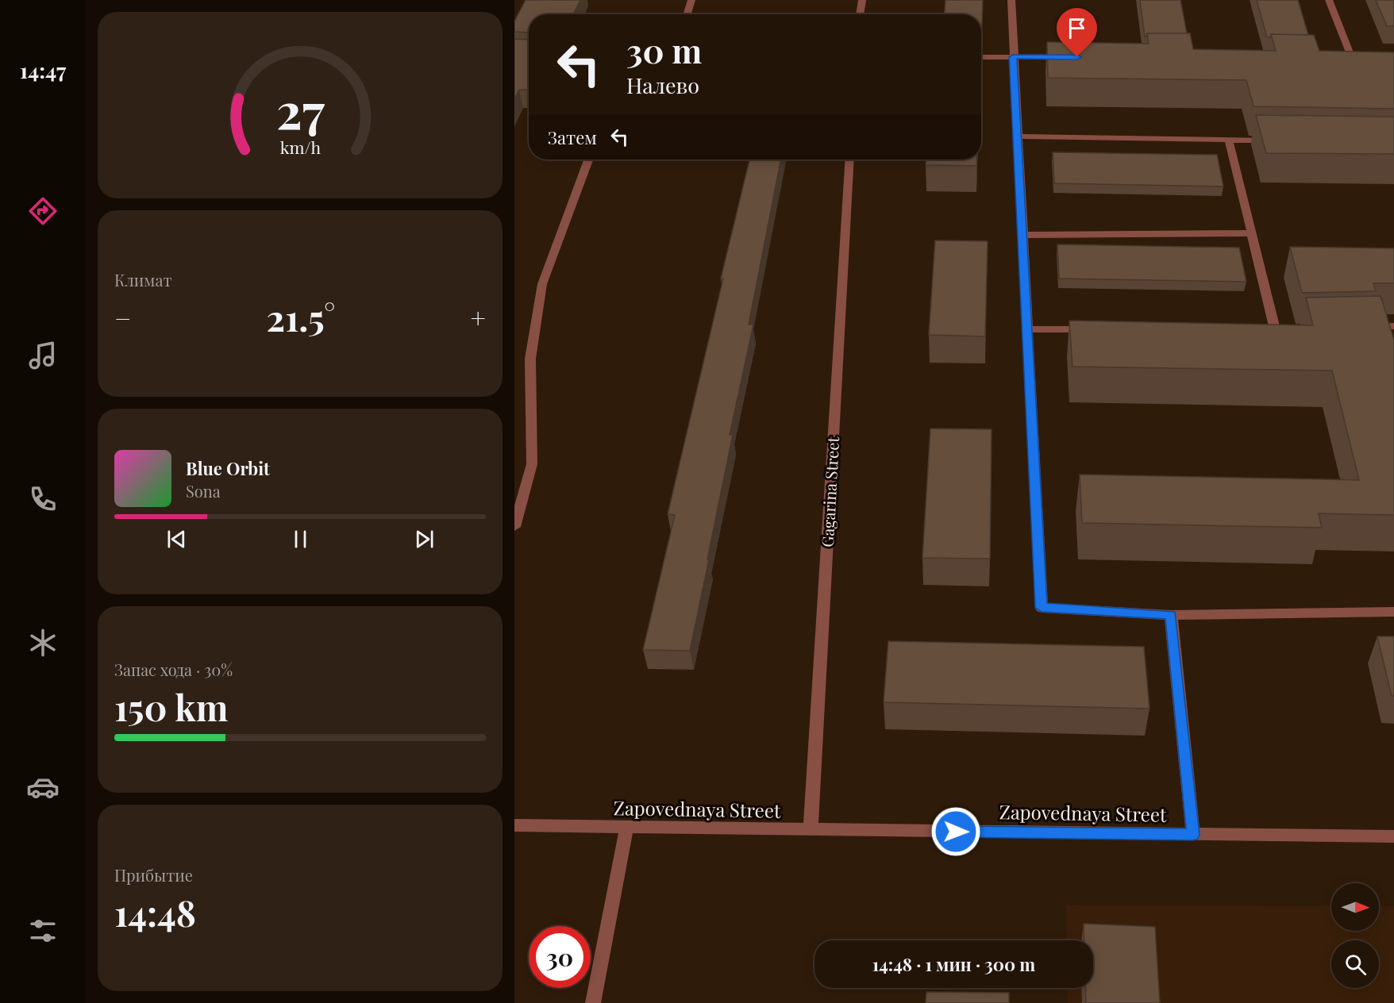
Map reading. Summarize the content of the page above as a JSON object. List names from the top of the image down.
{
  "streets": {
    "street": ["Gagarina Street", "Zapovednaya Street"]
  },
  "crossings": [
    ["Gagarina Street", "Zapovednaya Street"]
  ],
  "north": "right",
  "page": {
    "tabs": "14:47",
    "turn": ["30 m", "Налево"],
    "then": "Затем",
    "tile": [
      "Климат",
      ["Запас хода · 30%", "150 km"],
      ["Прибытие", "14:48"]
    ],
    "heat": ["−", "21.5°", "+"],
    "song": ["Blue Orbit", "Sona"],
    "limit": "30",
    "trip": "14:48 · 1 мин · 300 m",
    "gauge": ["27", "km/h"]
  }
}
